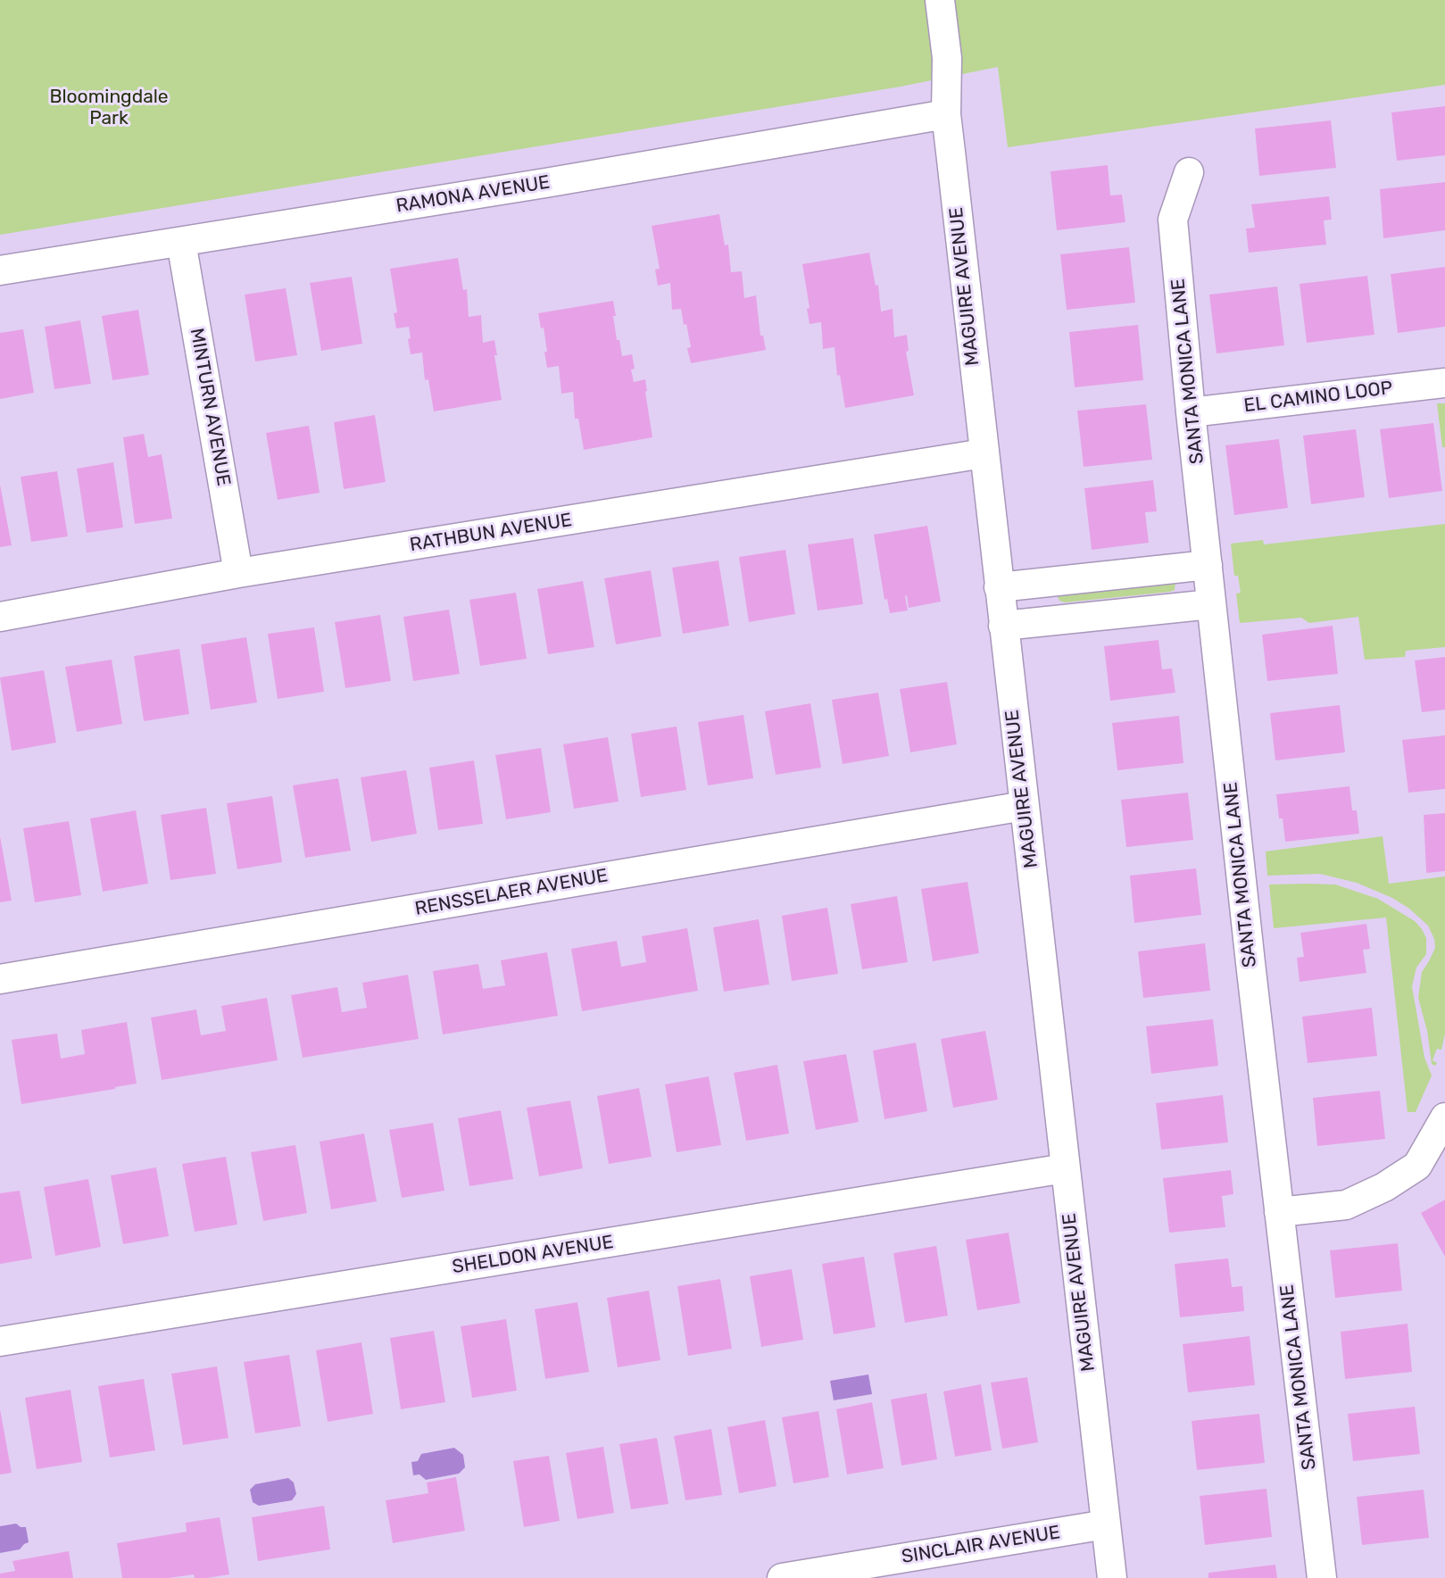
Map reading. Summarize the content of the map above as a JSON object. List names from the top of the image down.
{
  "streets": {
    "street": [
      "RAMONA AVENUE",
      "MAGUIRE AVENUE",
      "SANTA MONICA LANE",
      "EL CAMINO LOOP",
      "MINTURN AVENUE",
      "RATHBUN AVENUE",
      "RENSSELAER AVENUE",
      "SHELDON AVENUE",
      "SINCLAIR AVENUE"
    ]
  },
  "crossings": [
    ["RAMONA AVENUE", "MAGUIRE AVENUE"],
    ["RAMONA AVENUE", "MINTURN AVENUE"],
    ["MAGUIRE AVENUE", "RATHBUN AVENUE"],
    ["MAGUIRE AVENUE", "RENSSELAER AVENUE"],
    ["MAGUIRE AVENUE", "SHELDON AVENUE"],
    ["MAGUIRE AVENUE", "SINCLAIR AVENUE"],
    ["SANTA MONICA LANE", "EL CAMINO LOOP"],
    ["MINTURN AVENUE", "RATHBUN AVENUE"]
  ],
  "parks": ["Bloomingdale Park"]
}
